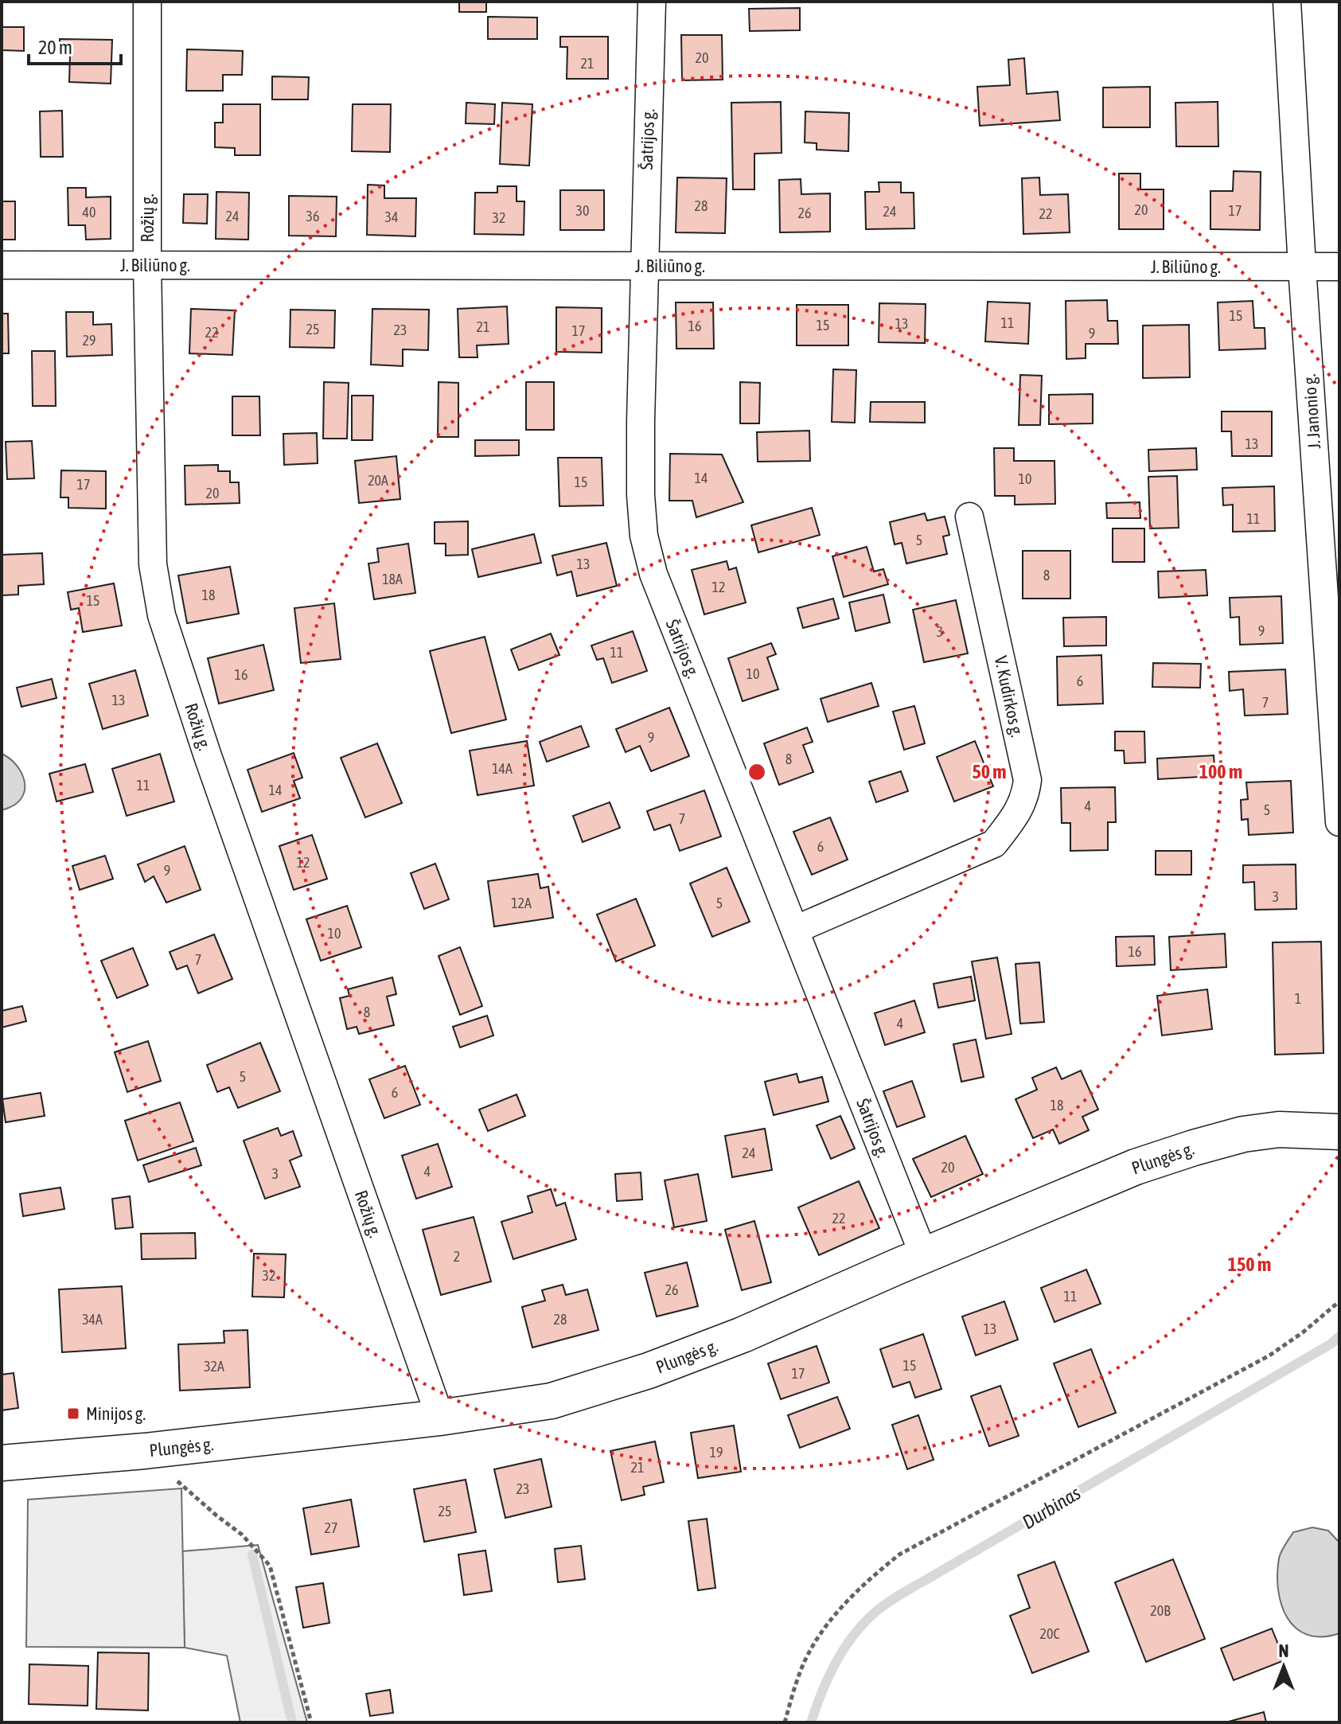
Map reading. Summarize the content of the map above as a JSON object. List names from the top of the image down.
{
  "streets": {
    "main road": ["Plungės g."],
    "street": [
      "Šatrijos g.",
      "Rožių g.",
      "J. Biliūno g.",
      "J. Janonio g.",
      "V. Kudirkos g."
    ]
  },
  "crossings": [
    ["Šatrijos g.", "J. Biliūno g."],
    ["Šatrijos g.", "V. Kudirkos g."],
    ["Šatrijos g.", "Plungės g."],
    ["Rožių g.", "J. Biliūno g."],
    ["Rožių g.", "Plungės g."],
    ["J. Biliūno g.", "J. Janonio g."]
  ],
  "water": ["Durbinas"],
  "places": {
    "transit": ["Minijos g."]
  },
  "house_numbers": [
    "20",
    "21",
    "28",
    "20",
    "30",
    "17",
    "24",
    "40",
    "26",
    "22",
    "24",
    "36",
    "34",
    "32",
    "15",
    "11",
    "13",
    "15",
    "16",
    "21",
    "25",
    "23",
    "17",
    "22",
    "9",
    "29",
    "13",
    "14",
    "10",
    "20A",
    "15",
    "17",
    "20",
    "11",
    "5",
    "13",
    "8",
    "18A",
    "12",
    "18",
    "15",
    "9",
    "3",
    "11",
    "10",
    "16",
    "6",
    "13",
    "7",
    "9",
    "8",
    "14A",
    "11",
    "14",
    "4",
    "5",
    "7",
    "6",
    "12",
    "9",
    "3",
    "12A",
    "5",
    "10",
    "16",
    "7",
    "1",
    "8",
    "4",
    "5",
    "6",
    "18",
    "24",
    "20",
    "4",
    "3",
    "22",
    "2",
    "32",
    "26",
    "11",
    "34A",
    "28",
    "13",
    "15",
    "32A",
    "17",
    "19",
    "21",
    "23",
    "25",
    "27",
    "20B",
    "20C"
  ],
  "scale_bar": "20 m",
  "north": "top",
  "rings": ["50 m", "100 m", "150 m"]
}
